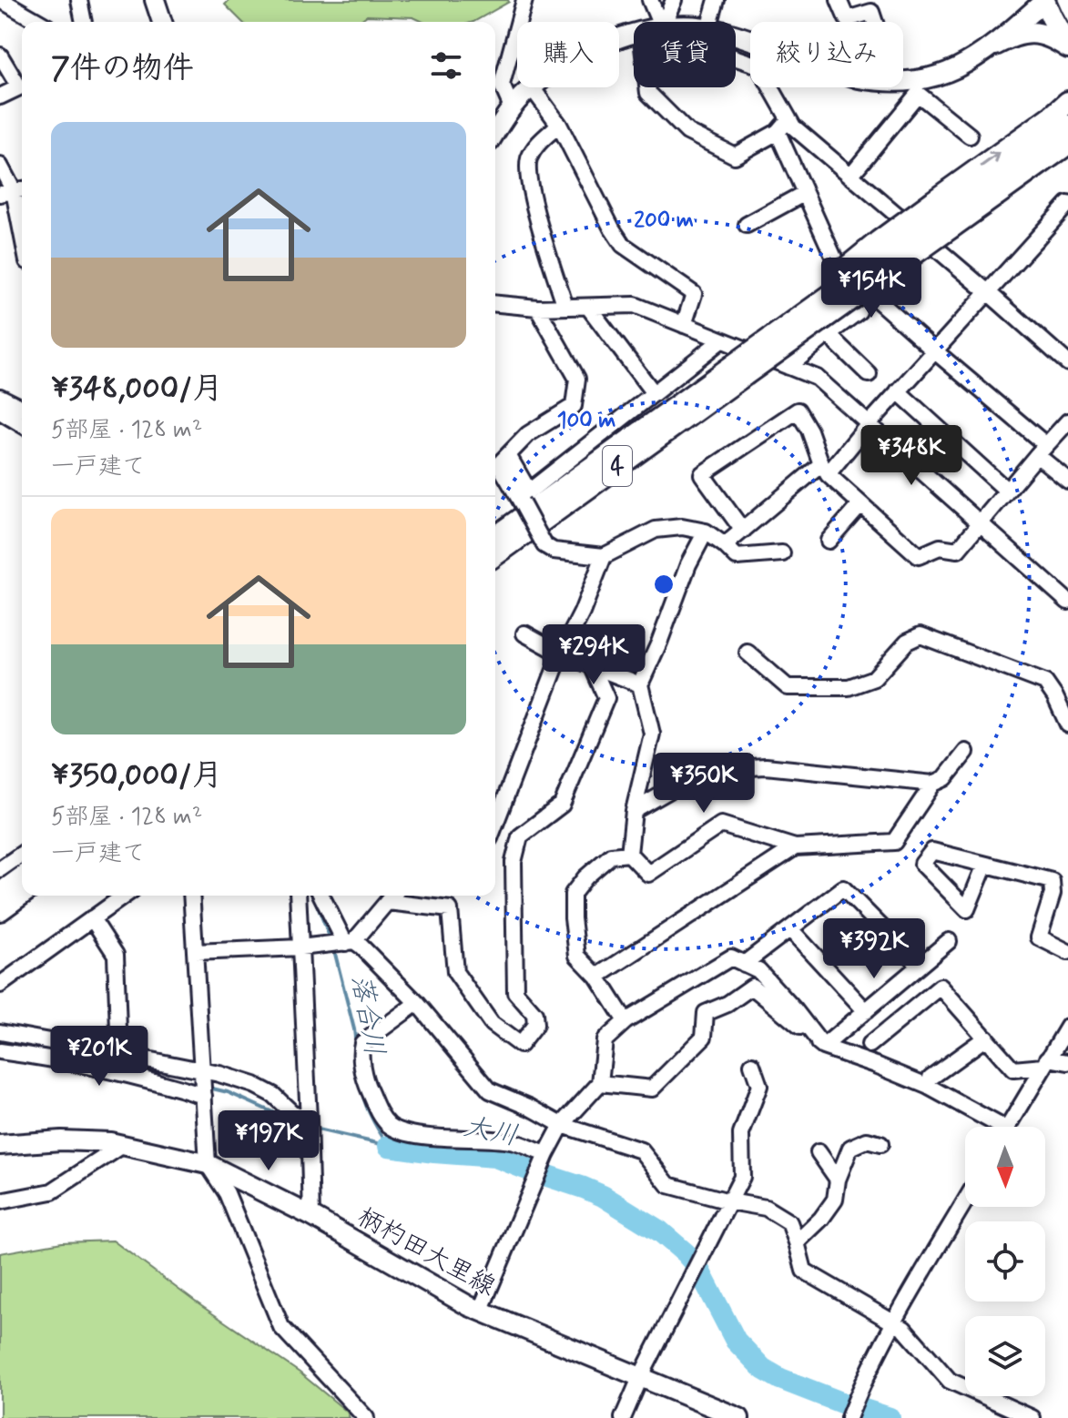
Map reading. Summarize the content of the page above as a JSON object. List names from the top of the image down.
{
  "streets": {
    "highway": ["4"],
    "main road": ["柄杓田大里線"]
  },
  "water": ["落合川", "大川"],
  "north": "bottom",
  "page": {
    "chip": ["購入", "賃貸", "絞り込み"],
    "heading": "7件の物件",
    "list": [
      {
        "name": "¥348,000/月",
        "note": "5部屋 · 128 m² · 一戸建て"
      },
      {
        "name": "¥350,000/月",
        "note": "5部屋 · 128 m² · 一戸建て"
      }
    ],
    "price": [
      "¥154K",
      "¥348K",
      "¥294K",
      "¥350K",
      "¥392K",
      "¥201K",
      "¥197K"
    ]
  },
  "rings": ["200 m", "100 m"]
}
